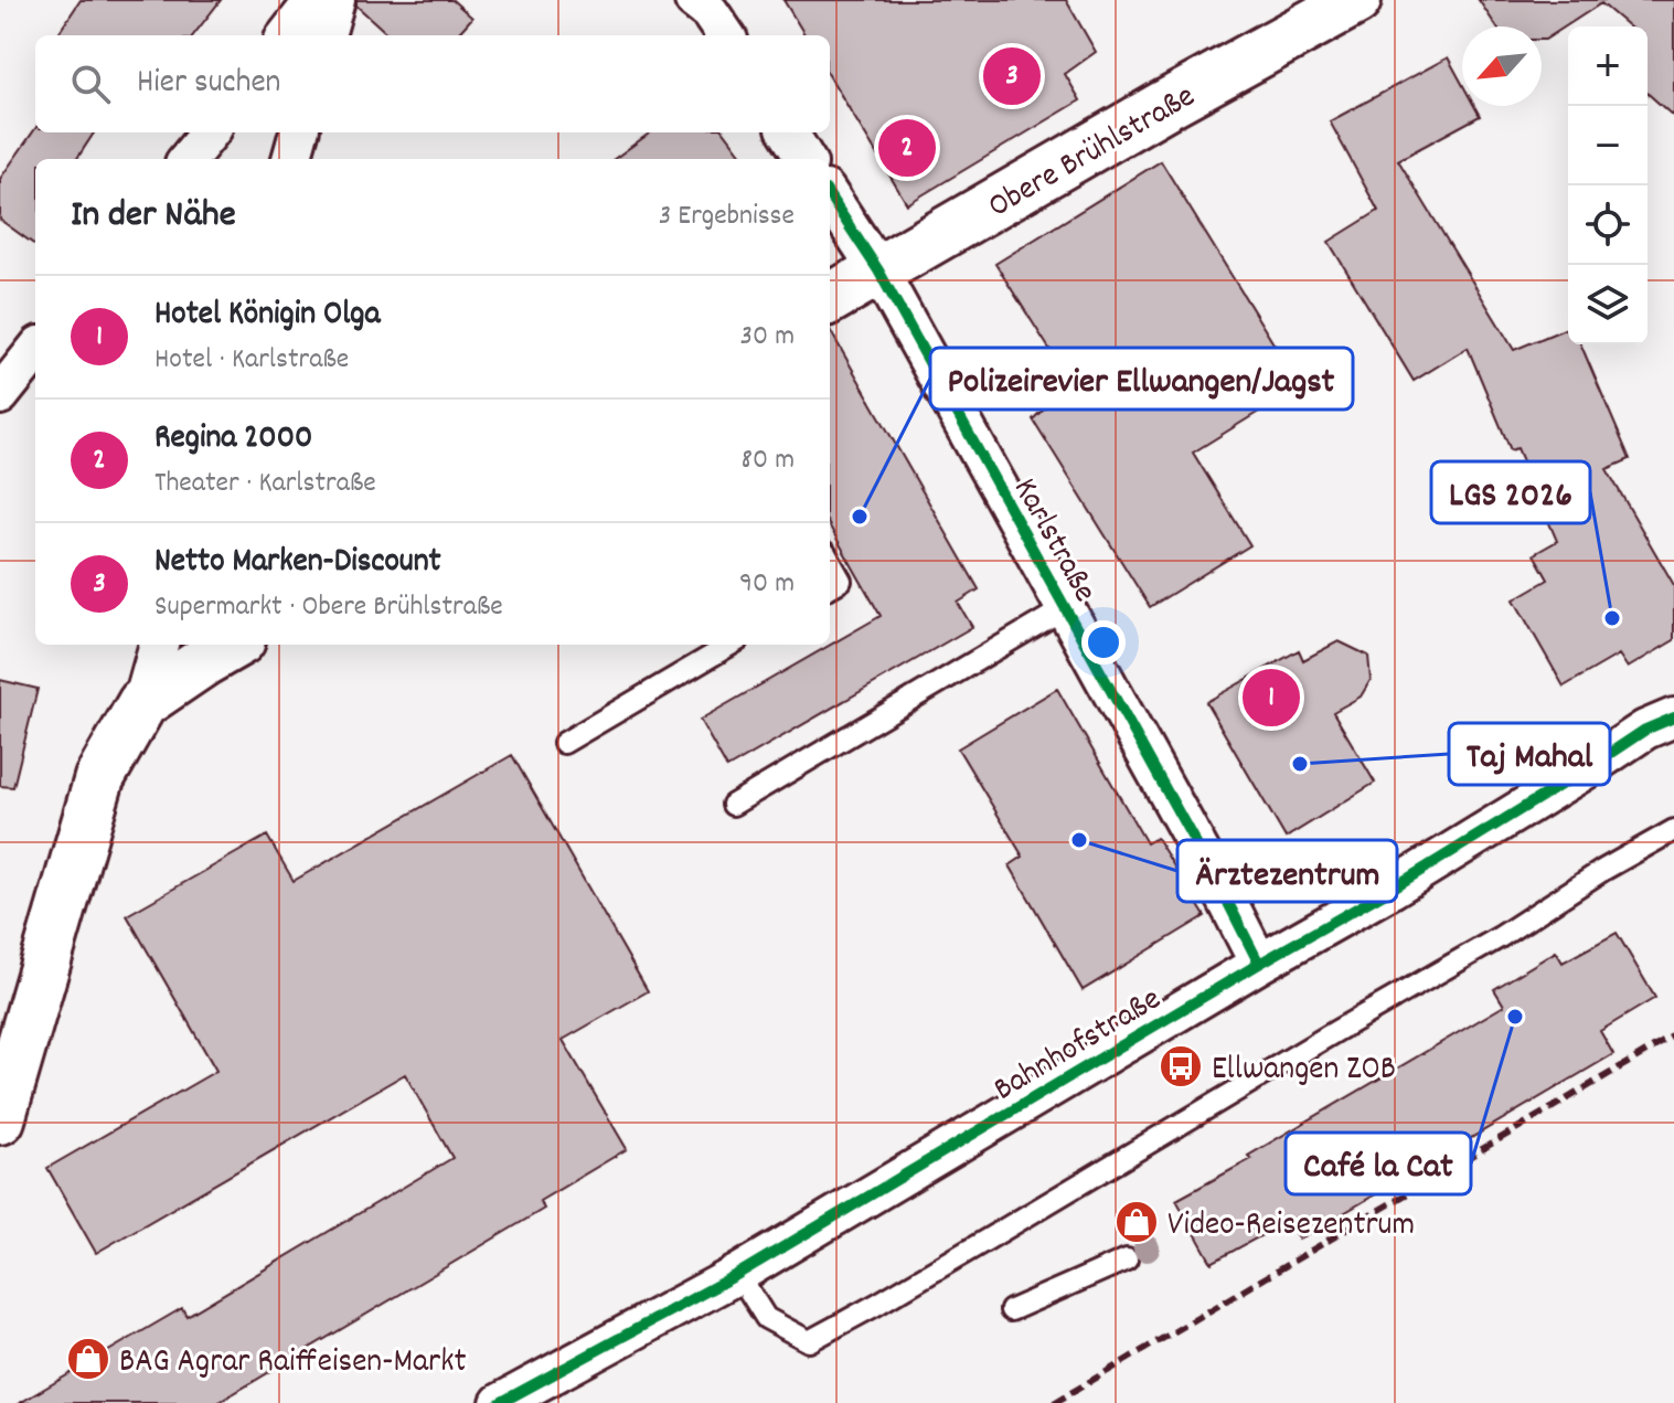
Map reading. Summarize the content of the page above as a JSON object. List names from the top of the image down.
{
  "streets": {
    "street": ["Obere Brühlstraße", "Karlstraße", "Bahnhofstraße"]
  },
  "crossings": [
    ["Obere Brühlstraße", "Karlstraße"],
    ["Karlstraße", "Bahnhofstraße"]
  ],
  "places": {
    "other": [
      "Polizeirevier Ellwangen/Jagst",
      "LGS 2026",
      "Taj Mahal",
      "Ärztezentrum",
      "Café la Cat"
    ],
    "bus stop": ["Ellwangen ZOB"],
    "shop": ["Video-Reisezentrum", "BAG Agrar Raiffeisen-Markt"]
  },
  "north": "bottom left",
  "page": {
    "map_buttons": ["+", "−"],
    "search": "Hier suchen",
    "pins": ["3", "2", "1"],
    "heading": ["In der Nähe", "3 Ergebnisse"],
    "list": [
      {
        "mark": "1",
        "name": "Hotel Königin Olga",
        "note": "Hotel · Karlstraße",
        "value": "30 m"
      },
      {
        "mark": "2",
        "name": "Regina 2000",
        "note": "Theater · Karlstraße",
        "value": "80 m"
      },
      {
        "mark": "3",
        "name": "Netto Marken-Discount",
        "note": "Supermarkt · Obere Brühlstraße",
        "value": "90 m"
      }
    ]
  }
}
